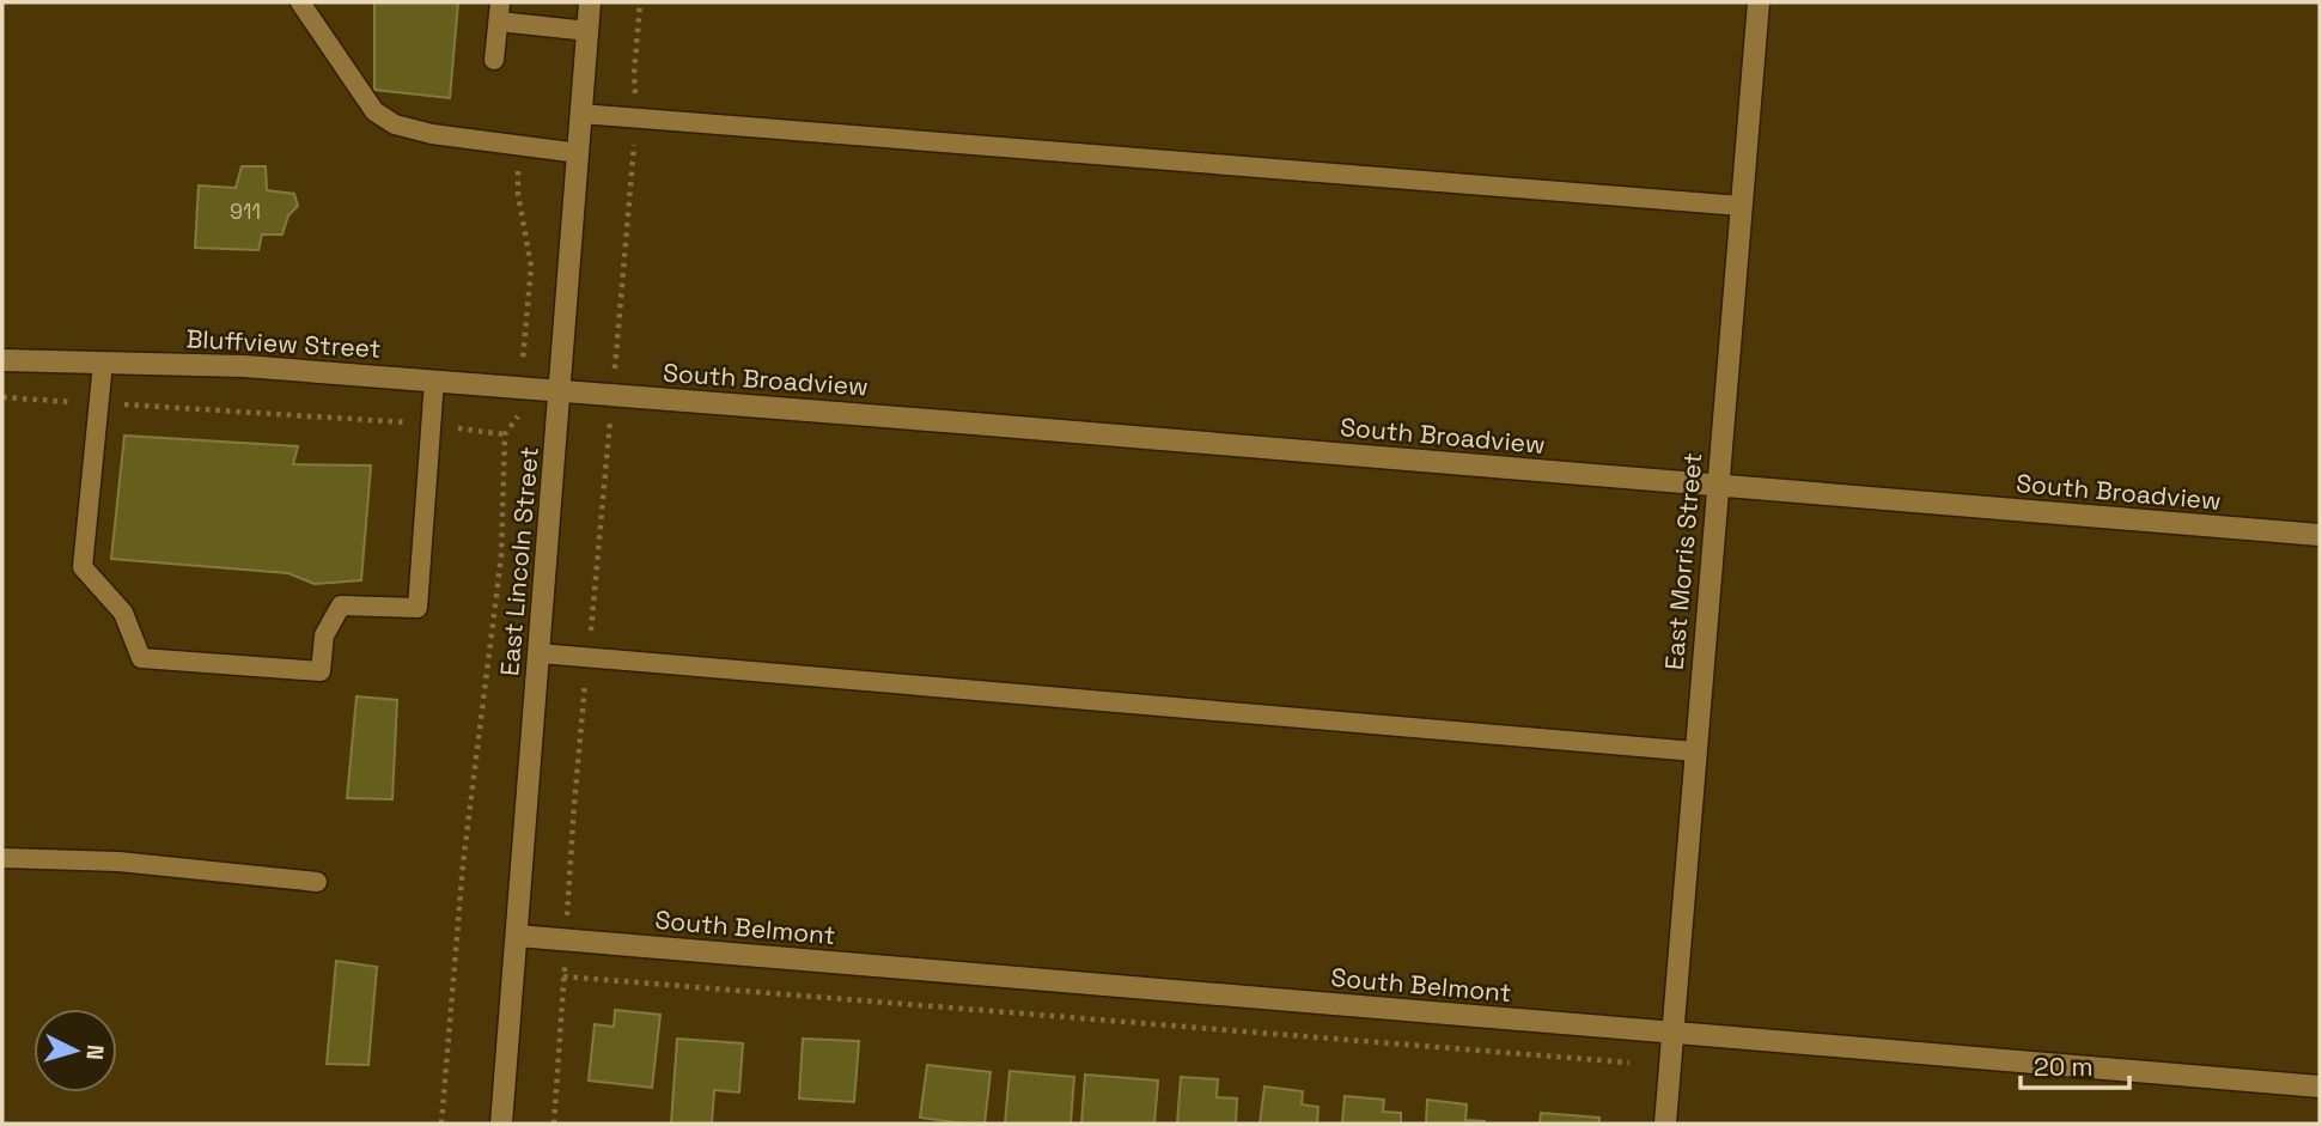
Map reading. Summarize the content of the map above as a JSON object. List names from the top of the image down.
{
  "streets": {
    "street": [
      "Bluffview Street",
      "South Broadview",
      "East Lincoln Street",
      "East Morris Street",
      "South Belmont"
    ]
  },
  "crossings": [
    ["Bluffview Street", "South Broadview"],
    ["Bluffview Street", "East Lincoln Street"],
    ["South Broadview", "East Lincoln Street"],
    ["South Broadview", "East Morris Street"],
    ["East Lincoln Street", "South Belmont"],
    ["East Morris Street", "South Belmont"]
  ],
  "house_numbers": ["911"],
  "scale_bar": "20 m",
  "north": "right"
}
